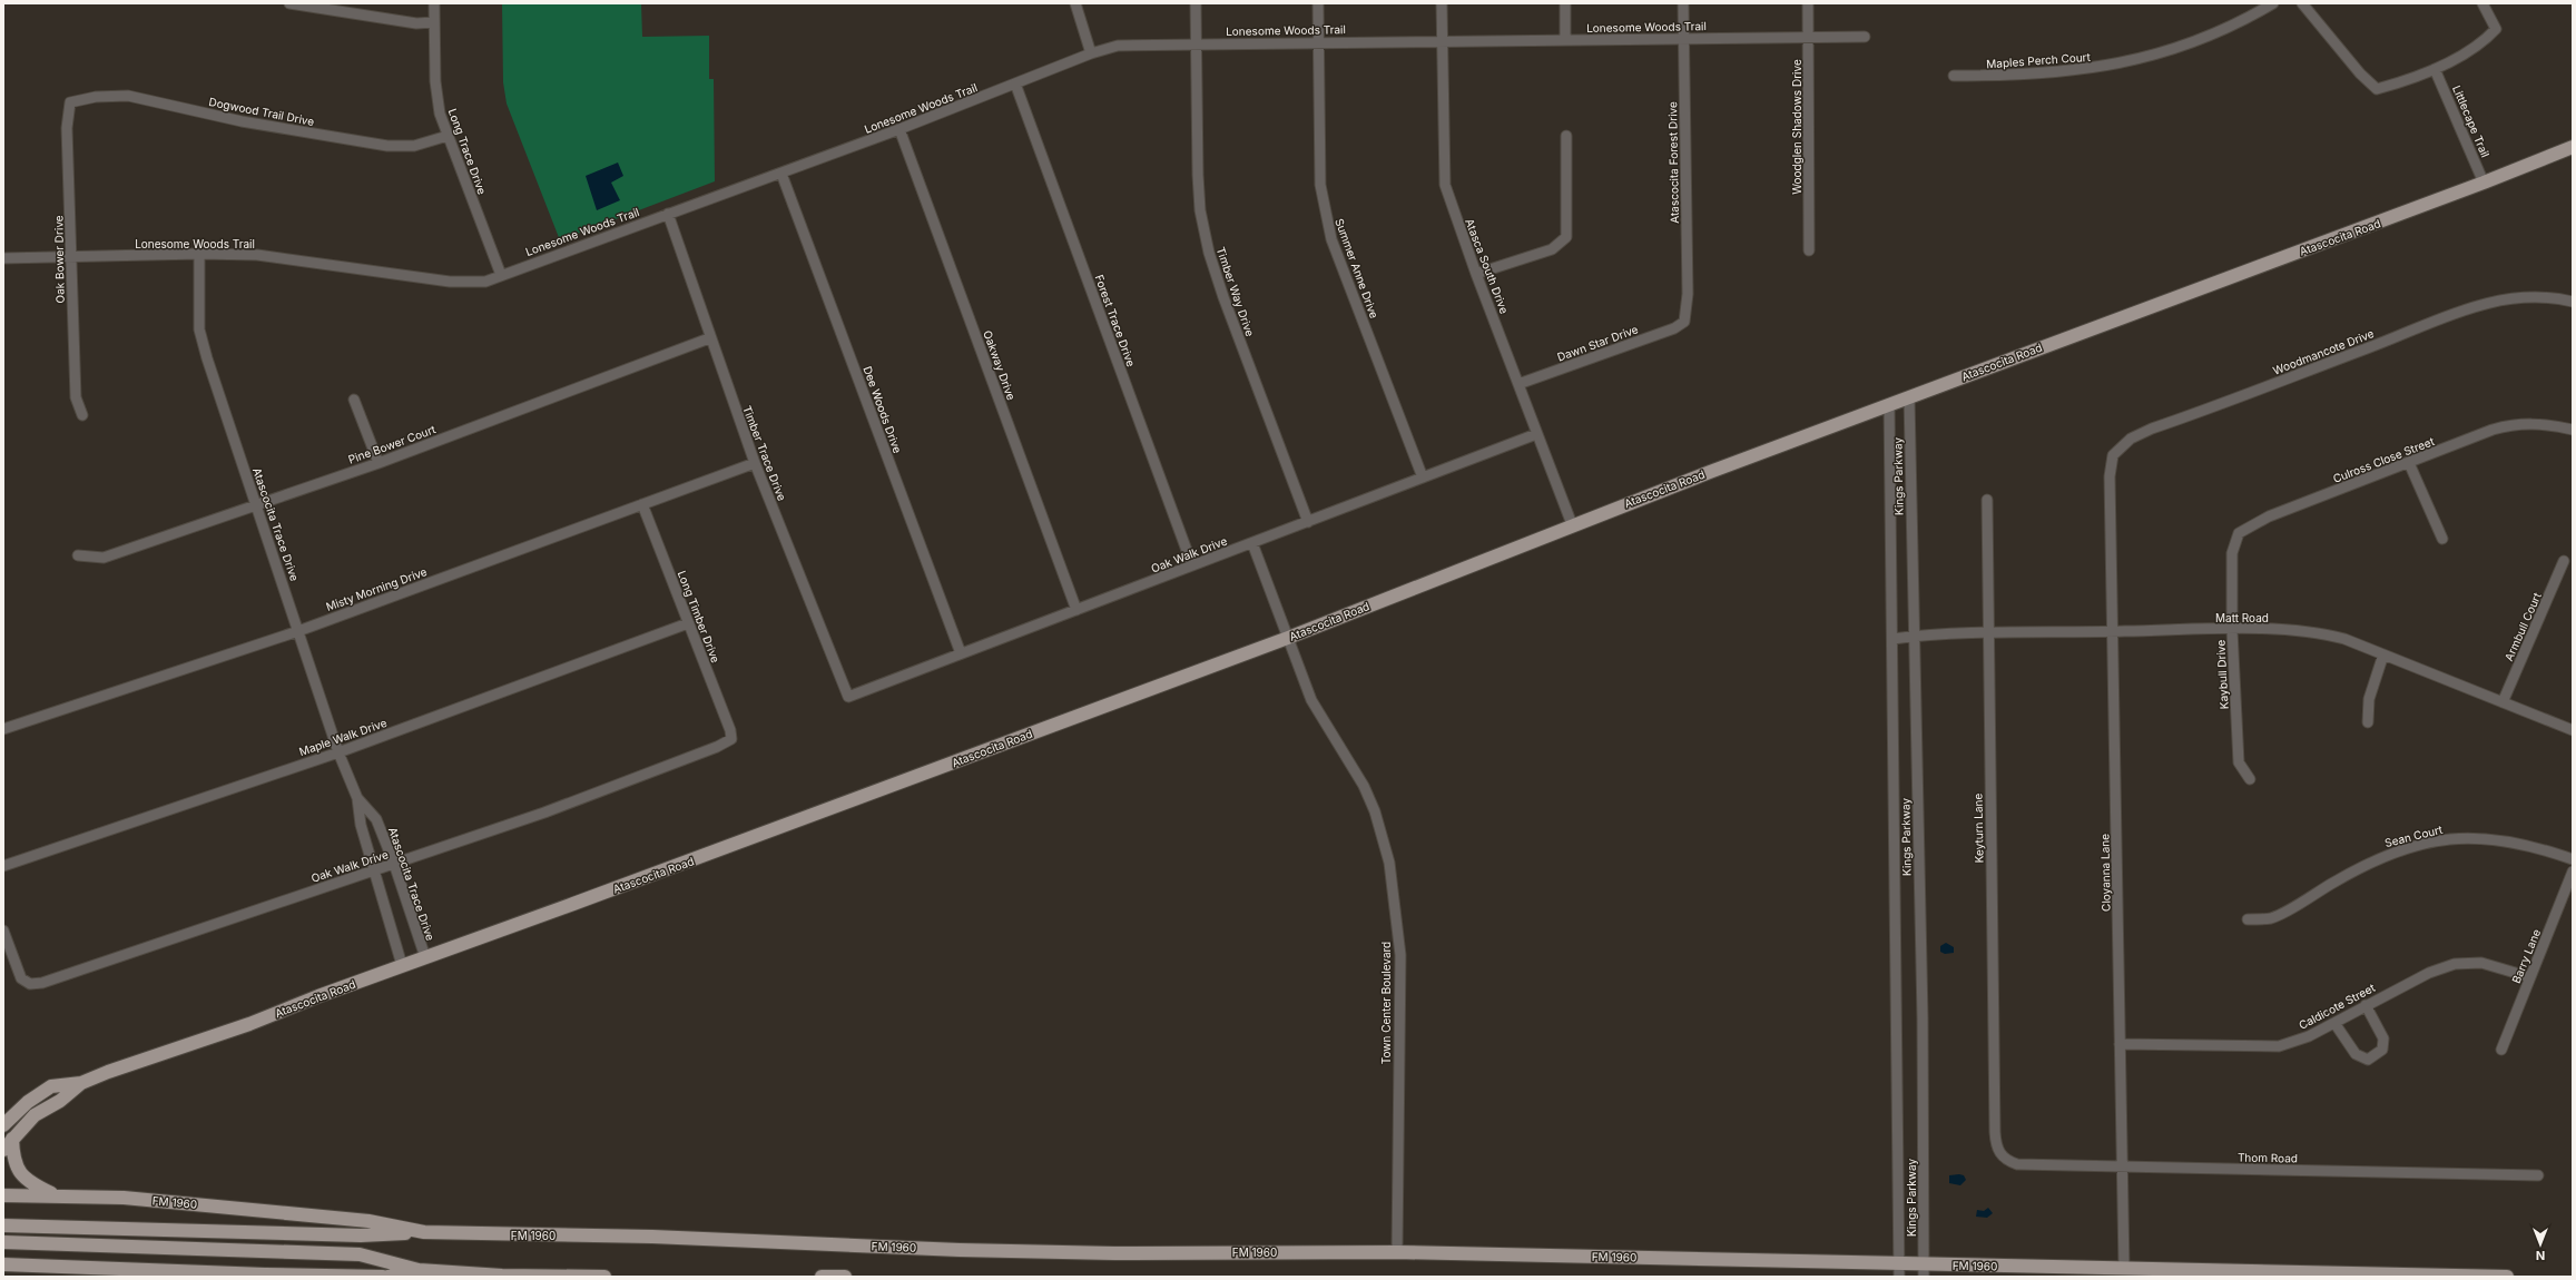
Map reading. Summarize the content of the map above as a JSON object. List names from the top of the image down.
{
  "streets": {
    "main road": ["Atascocita Road", "FM 1960"],
    "street": [
      "Lonesome Woods Trail",
      "Maples Perch Court",
      "Dogwood Trail Drive",
      "Littlecape Trail",
      "Woodglen Shadows Drive",
      "Long Trace Drive",
      "Atascocita Forest Drive",
      "Oak Bower Drive",
      "Atasca South Drive",
      "Summer Anne Drive",
      "Timber Way Drive",
      "Forest Trace Drive",
      "Dawn Star Drive",
      "Woodmancote Drive",
      "Oakway Drive",
      "Dee Woods Drive",
      "Pine Bower Court",
      "Timber Trace Drive",
      "Culross Close Street",
      "Kings Parkway",
      "Atascocita Trace Drive",
      "Oak Walk Drive",
      "Misty Morning Drive",
      "Long Timber Drive",
      "Matt Road",
      "Armbull Court",
      "Kaybull Drive",
      "Maple Walk Drive",
      "Keyturn Lane",
      "Sean Court",
      "Cloyanna Lane",
      "Barry Lane",
      "Town Center Boulevard",
      "Caldicote Street",
      "Thom Road"
    ]
  },
  "crossings": [
    ["Lonesome Woods Trail", "Woodglen Shadows Drive"],
    ["Lonesome Woods Trail", "Long Trace Drive"],
    ["Lonesome Woods Trail", "Atascocita Forest Drive"],
    ["Lonesome Woods Trail", "Oak Bower Drive"],
    ["Lonesome Woods Trail", "Atasca South Drive"],
    ["Lonesome Woods Trail", "Summer Anne Drive"],
    ["Lonesome Woods Trail", "Timber Way Drive"],
    ["Lonesome Woods Trail", "Forest Trace Drive"],
    ["Lonesome Woods Trail", "Oakway Drive"],
    ["Lonesome Woods Trail", "Dee Woods Drive"],
    ["Lonesome Woods Trail", "Timber Trace Drive"],
    ["Lonesome Woods Trail", "Atascocita Trace Drive"],
    ["Dogwood Trail Drive", "Long Trace Drive"],
    ["Dogwood Trail Drive", "Oak Bower Drive"],
    ["Littlecape Trail", "Atascocita Road"],
    ["Atascocita Forest Drive", "Dawn Star Drive"],
    ["Atascocita Road", "Atasca South Drive"],
    ["Atascocita Road", "Kings Parkway"],
    ["Atascocita Road", "Atascocita Trace Drive"],
    ["Atascocita Road", "Town Center Boulevard"],
    ["Atasca South Drive", "Dawn Star Drive"],
    ["Atasca South Drive", "Oak Walk Drive"],
    ["Summer Anne Drive", "Oak Walk Drive"],
    ["Timber Way Drive", "Oak Walk Drive"],
    ["Forest Trace Drive", "Oak Walk Drive"],
    ["Woodmancote Drive", "Cloyanna Lane"],
    ["Oakway Drive", "Oak Walk Drive"],
    ["Dee Woods Drive", "Oak Walk Drive"],
    ["Pine Bower Court", "Timber Trace Drive"],
    ["Pine Bower Court", "Atascocita Trace Drive"],
    ["Timber Trace Drive", "Oak Walk Drive"],
    ["Timber Trace Drive", "Misty Morning Drive"],
    ["Culross Close Street", "Kaybull Drive"],
    ["Kings Parkway", "Matt Road"],
    ["Kings Parkway", "FM 1960"],
    ["Atascocita Trace Drive", "Oak Walk Drive"],
    ["Atascocita Trace Drive", "Misty Morning Drive"],
    ["Atascocita Trace Drive", "Maple Walk Drive"],
    ["Oak Walk Drive", "Long Timber Drive"],
    ["Oak Walk Drive", "Town Center Boulevard"],
    ["Misty Morning Drive", "Long Timber Drive"],
    ["Long Timber Drive", "Maple Walk Drive"],
    ["Matt Road", "Armbull Court"],
    ["Matt Road", "Kaybull Drive"],
    ["Matt Road", "Keyturn Lane"],
    ["Matt Road", "Cloyanna Lane"],
    ["Keyturn Lane", "Thom Road"],
    ["Cloyanna Lane", "Caldicote Street"],
    ["Cloyanna Lane", "Thom Road"],
    ["Cloyanna Lane", "FM 1960"],
    ["Barry Lane", "Caldicote Street"],
    ["Town Center Boulevard", "FM 1960"]
  ],
  "north": "bottom"
}
